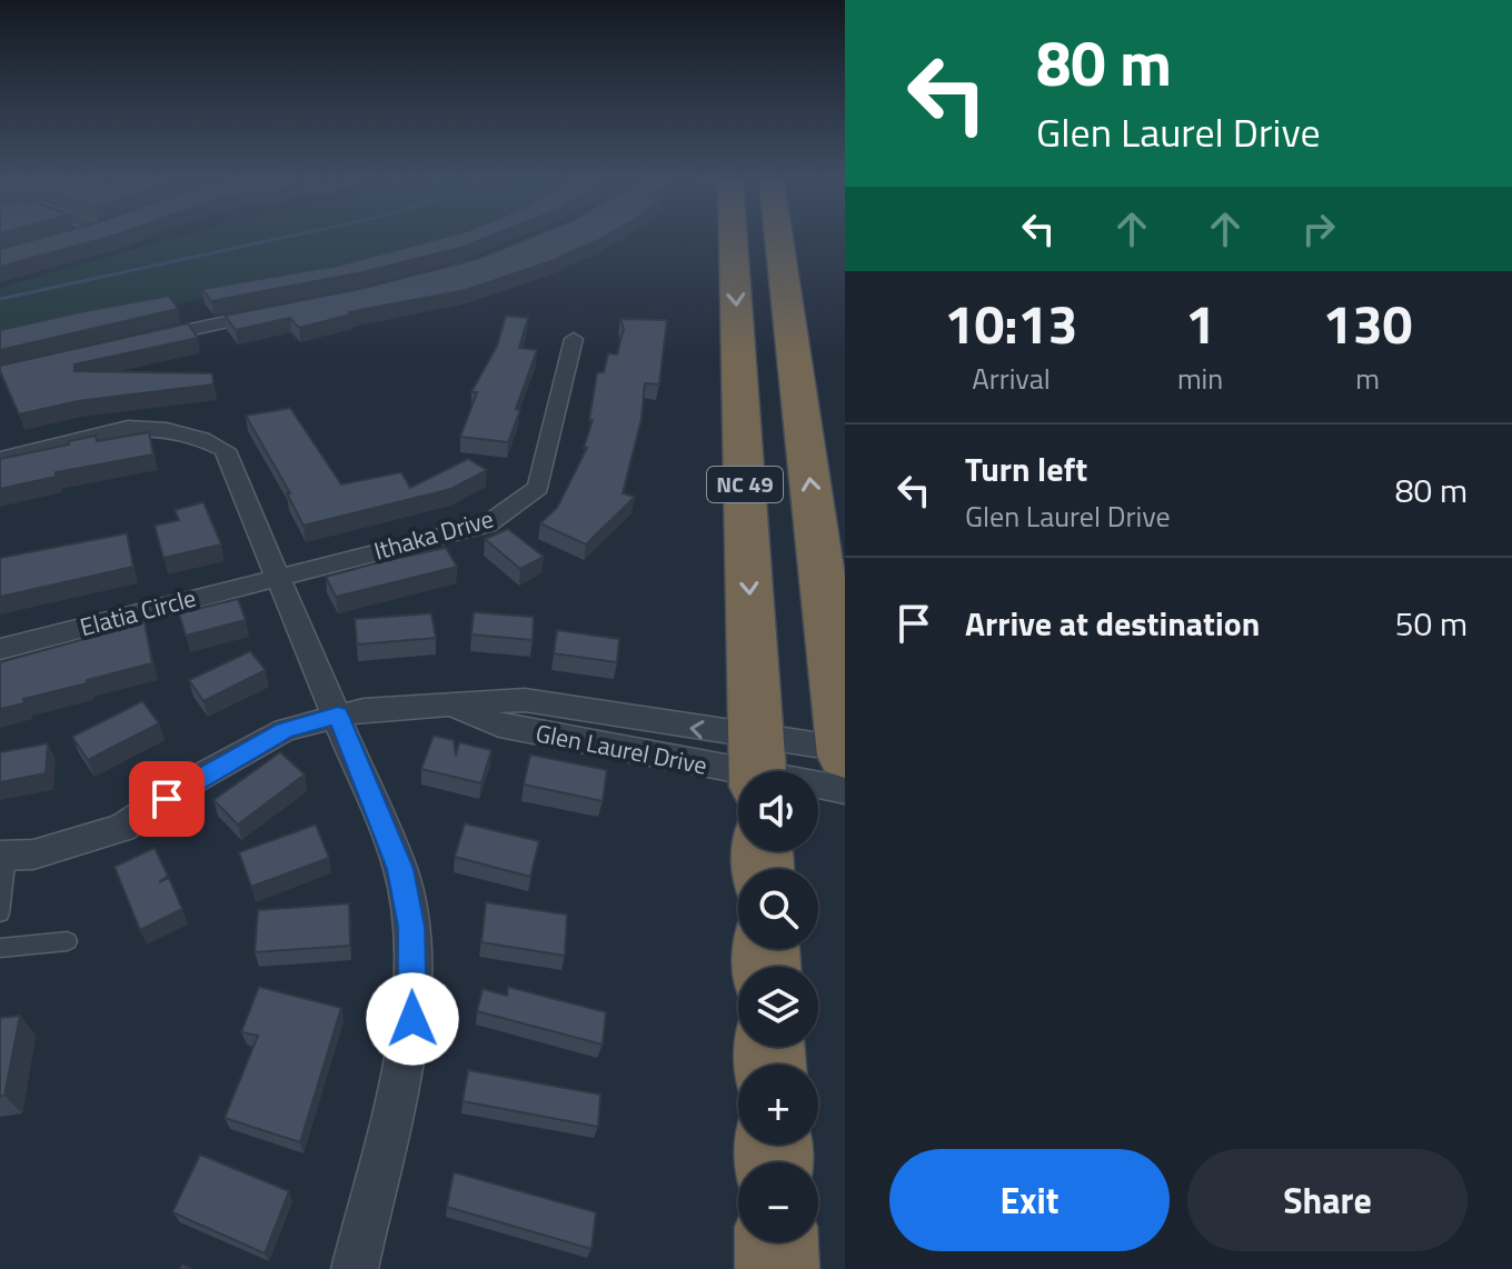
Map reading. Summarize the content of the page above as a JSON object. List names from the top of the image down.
{
  "streets": {
    "highway": ["NC 49"],
    "street": ["Ithaka Drive", "Elatia Circle", "Glen Laurel Drive"]
  },
  "crossings": [
    ["NC 49", "Glen Laurel Drive"],
    ["Ithaka Drive", "Elatia Circle"]
  ],
  "page": {
    "turn": ["80 m", "Glen Laurel Drive"],
    "eta": [
      "10:13",
      "Arrival",
      "1",
      "min",
      "130",
      "m"
    ],
    "list": [
      {
        "name": "Turn left",
        "note": "Glen Laurel Drive",
        "value": "80 m"
      },
      {
        "name": "Arrive at destination",
        "value": "50 m"
      }
    ],
    "map_buttons": ["+", "−"],
    "buttons": ["Exit", "Share"]
  }
}
